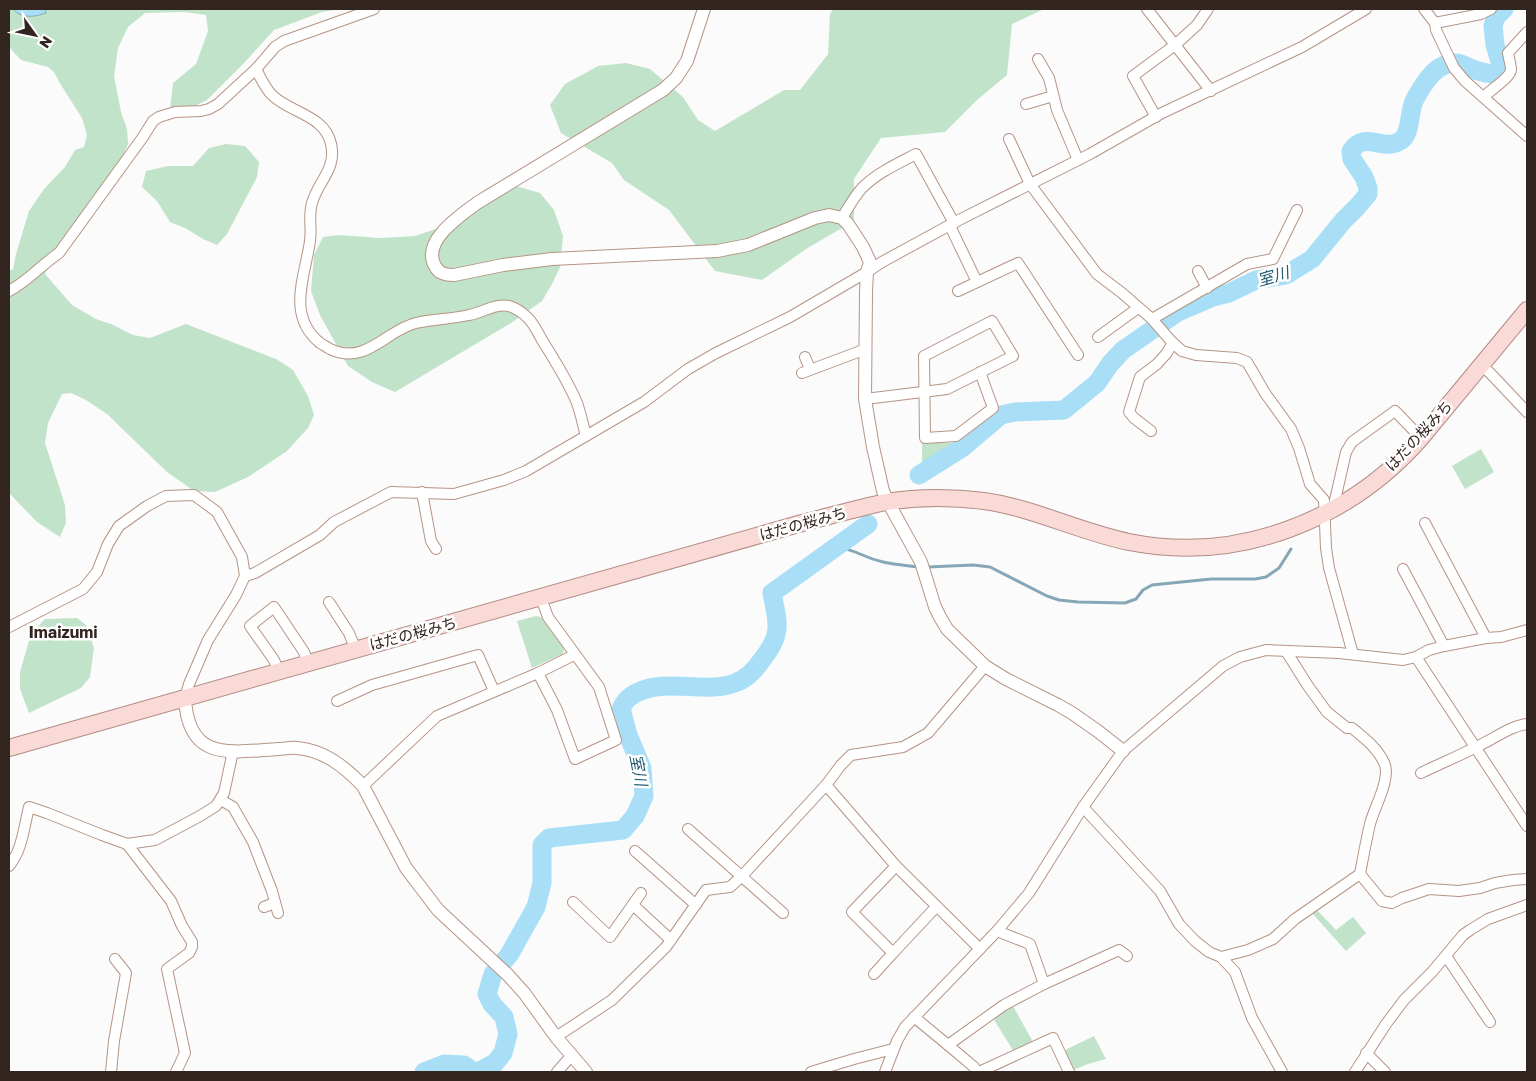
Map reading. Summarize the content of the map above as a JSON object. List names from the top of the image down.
{
  "streets": {
    "main road": ["はだの桜みち"]
  },
  "districts": ["Imaizumi"],
  "water": ["室川"],
  "north": "bottom right"
}
